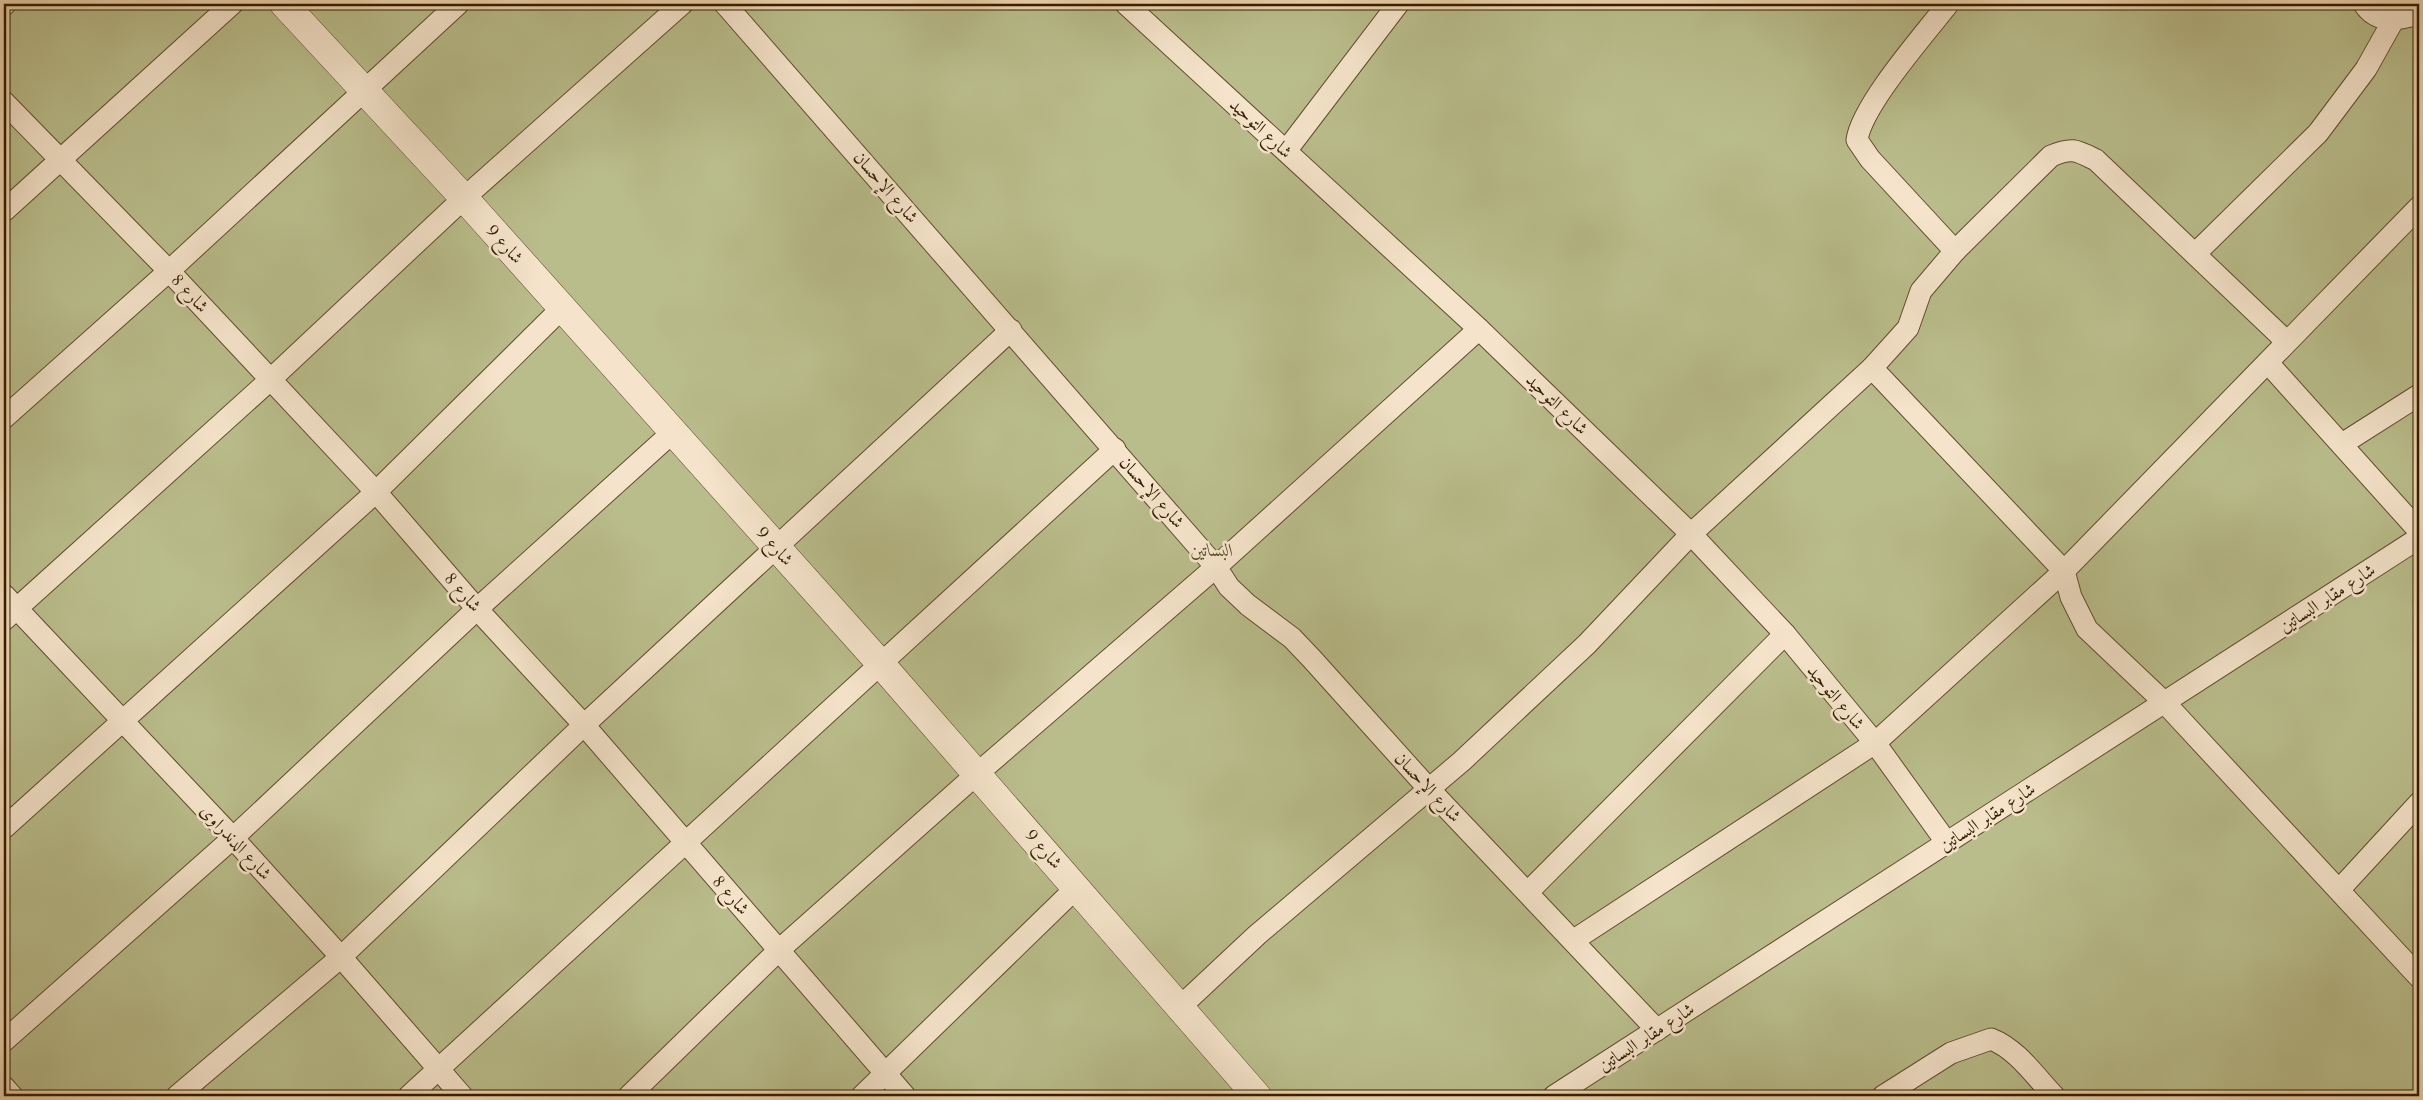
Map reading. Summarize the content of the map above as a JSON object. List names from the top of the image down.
{
  "streets": {
    "street": ["شارع 9"],
    "lane": [
      "شارع التوحيد",
      "شارع الإحسان",
      "شارع 8",
      "شارع مقابر البساتين",
      "شارع الدندراوى"
    ]
  },
  "crossings": [
    ["شارع التوحيد", "شارع مقابر البساتين"],
    ["شارع الإحسان", "شارع مقابر البساتين"]
  ],
  "parks": ["البساتين"]
}
